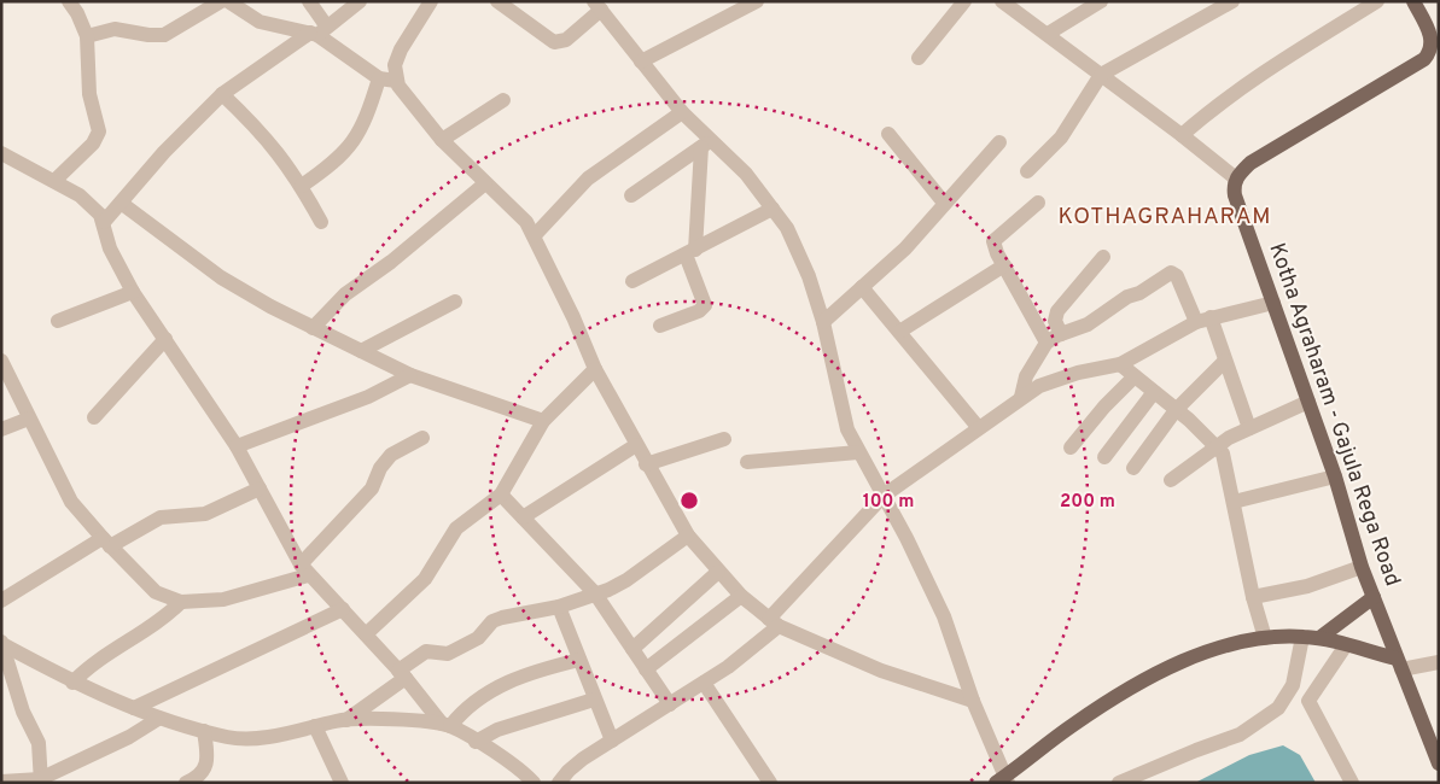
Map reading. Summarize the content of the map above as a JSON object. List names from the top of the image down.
{
  "streets": {
    "main road": ["Kotha Agraharam - Gajula Rega Road"]
  },
  "districts": ["KOTHAGRAHARAM"],
  "rings": ["100 m", "200 m"]
}
